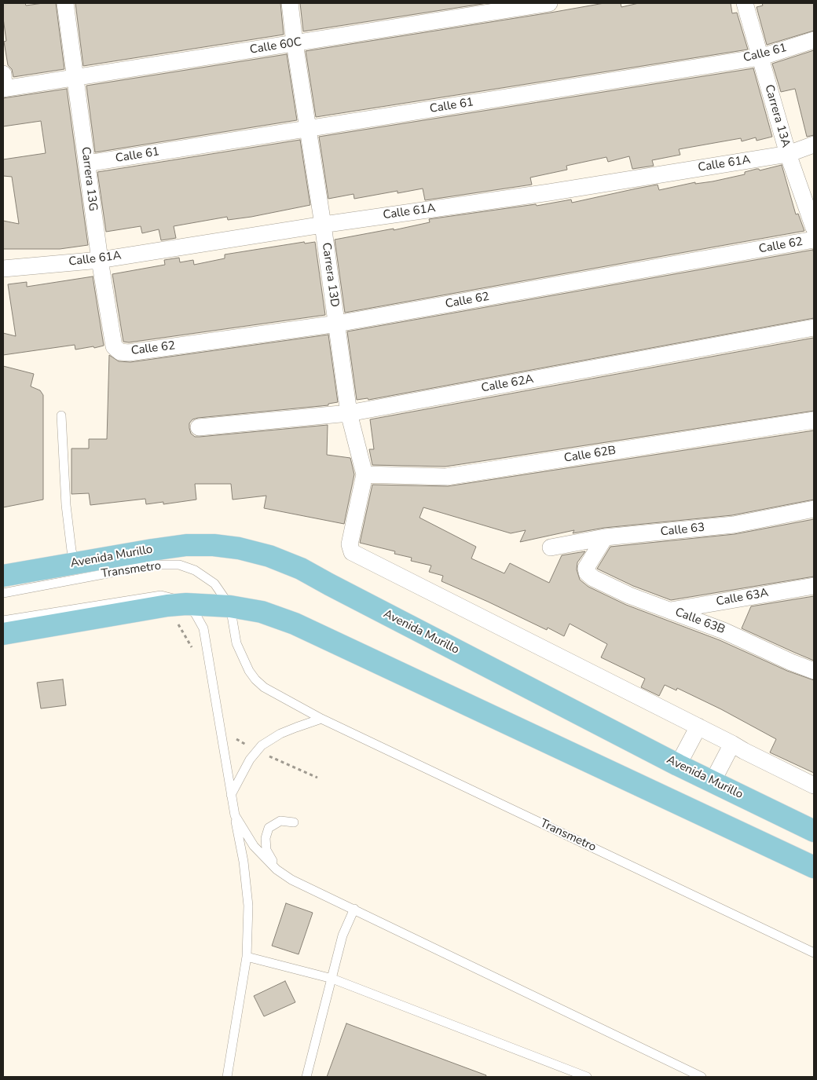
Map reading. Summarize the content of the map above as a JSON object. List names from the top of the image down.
{
  "streets": {
    "main road": ["Avenida Murillo"],
    "street": [
      "Calle 60C",
      "Calle 61",
      "Carrera 13A",
      "Calle 61A",
      "Carrera 13G",
      "Calle 62",
      "Carrera 13D",
      "Calle 62A",
      "Calle 62B",
      "Calle 63",
      "Calle 63A",
      "Calle 63B"
    ],
    "lane": ["Transmetro"]
  },
  "crossings": [
    ["Calle 60C", "Carrera 13G"],
    ["Calle 60C", "Carrera 13D"],
    ["Calle 61", "Carrera 13A"],
    ["Calle 61", "Carrera 13G"],
    ["Calle 61", "Carrera 13D"],
    ["Carrera 13A", "Calle 61A"],
    ["Calle 61A", "Carrera 13G"],
    ["Calle 61A", "Carrera 13D"],
    ["Carrera 13G", "Calle 62"],
    ["Calle 62", "Carrera 13D"],
    ["Carrera 13D", "Calle 62A"],
    ["Carrera 13D", "Calle 62B"],
    ["Calle 63", "Calle 63B"],
    ["Calle 63A", "Calle 63B"]
  ]
}
